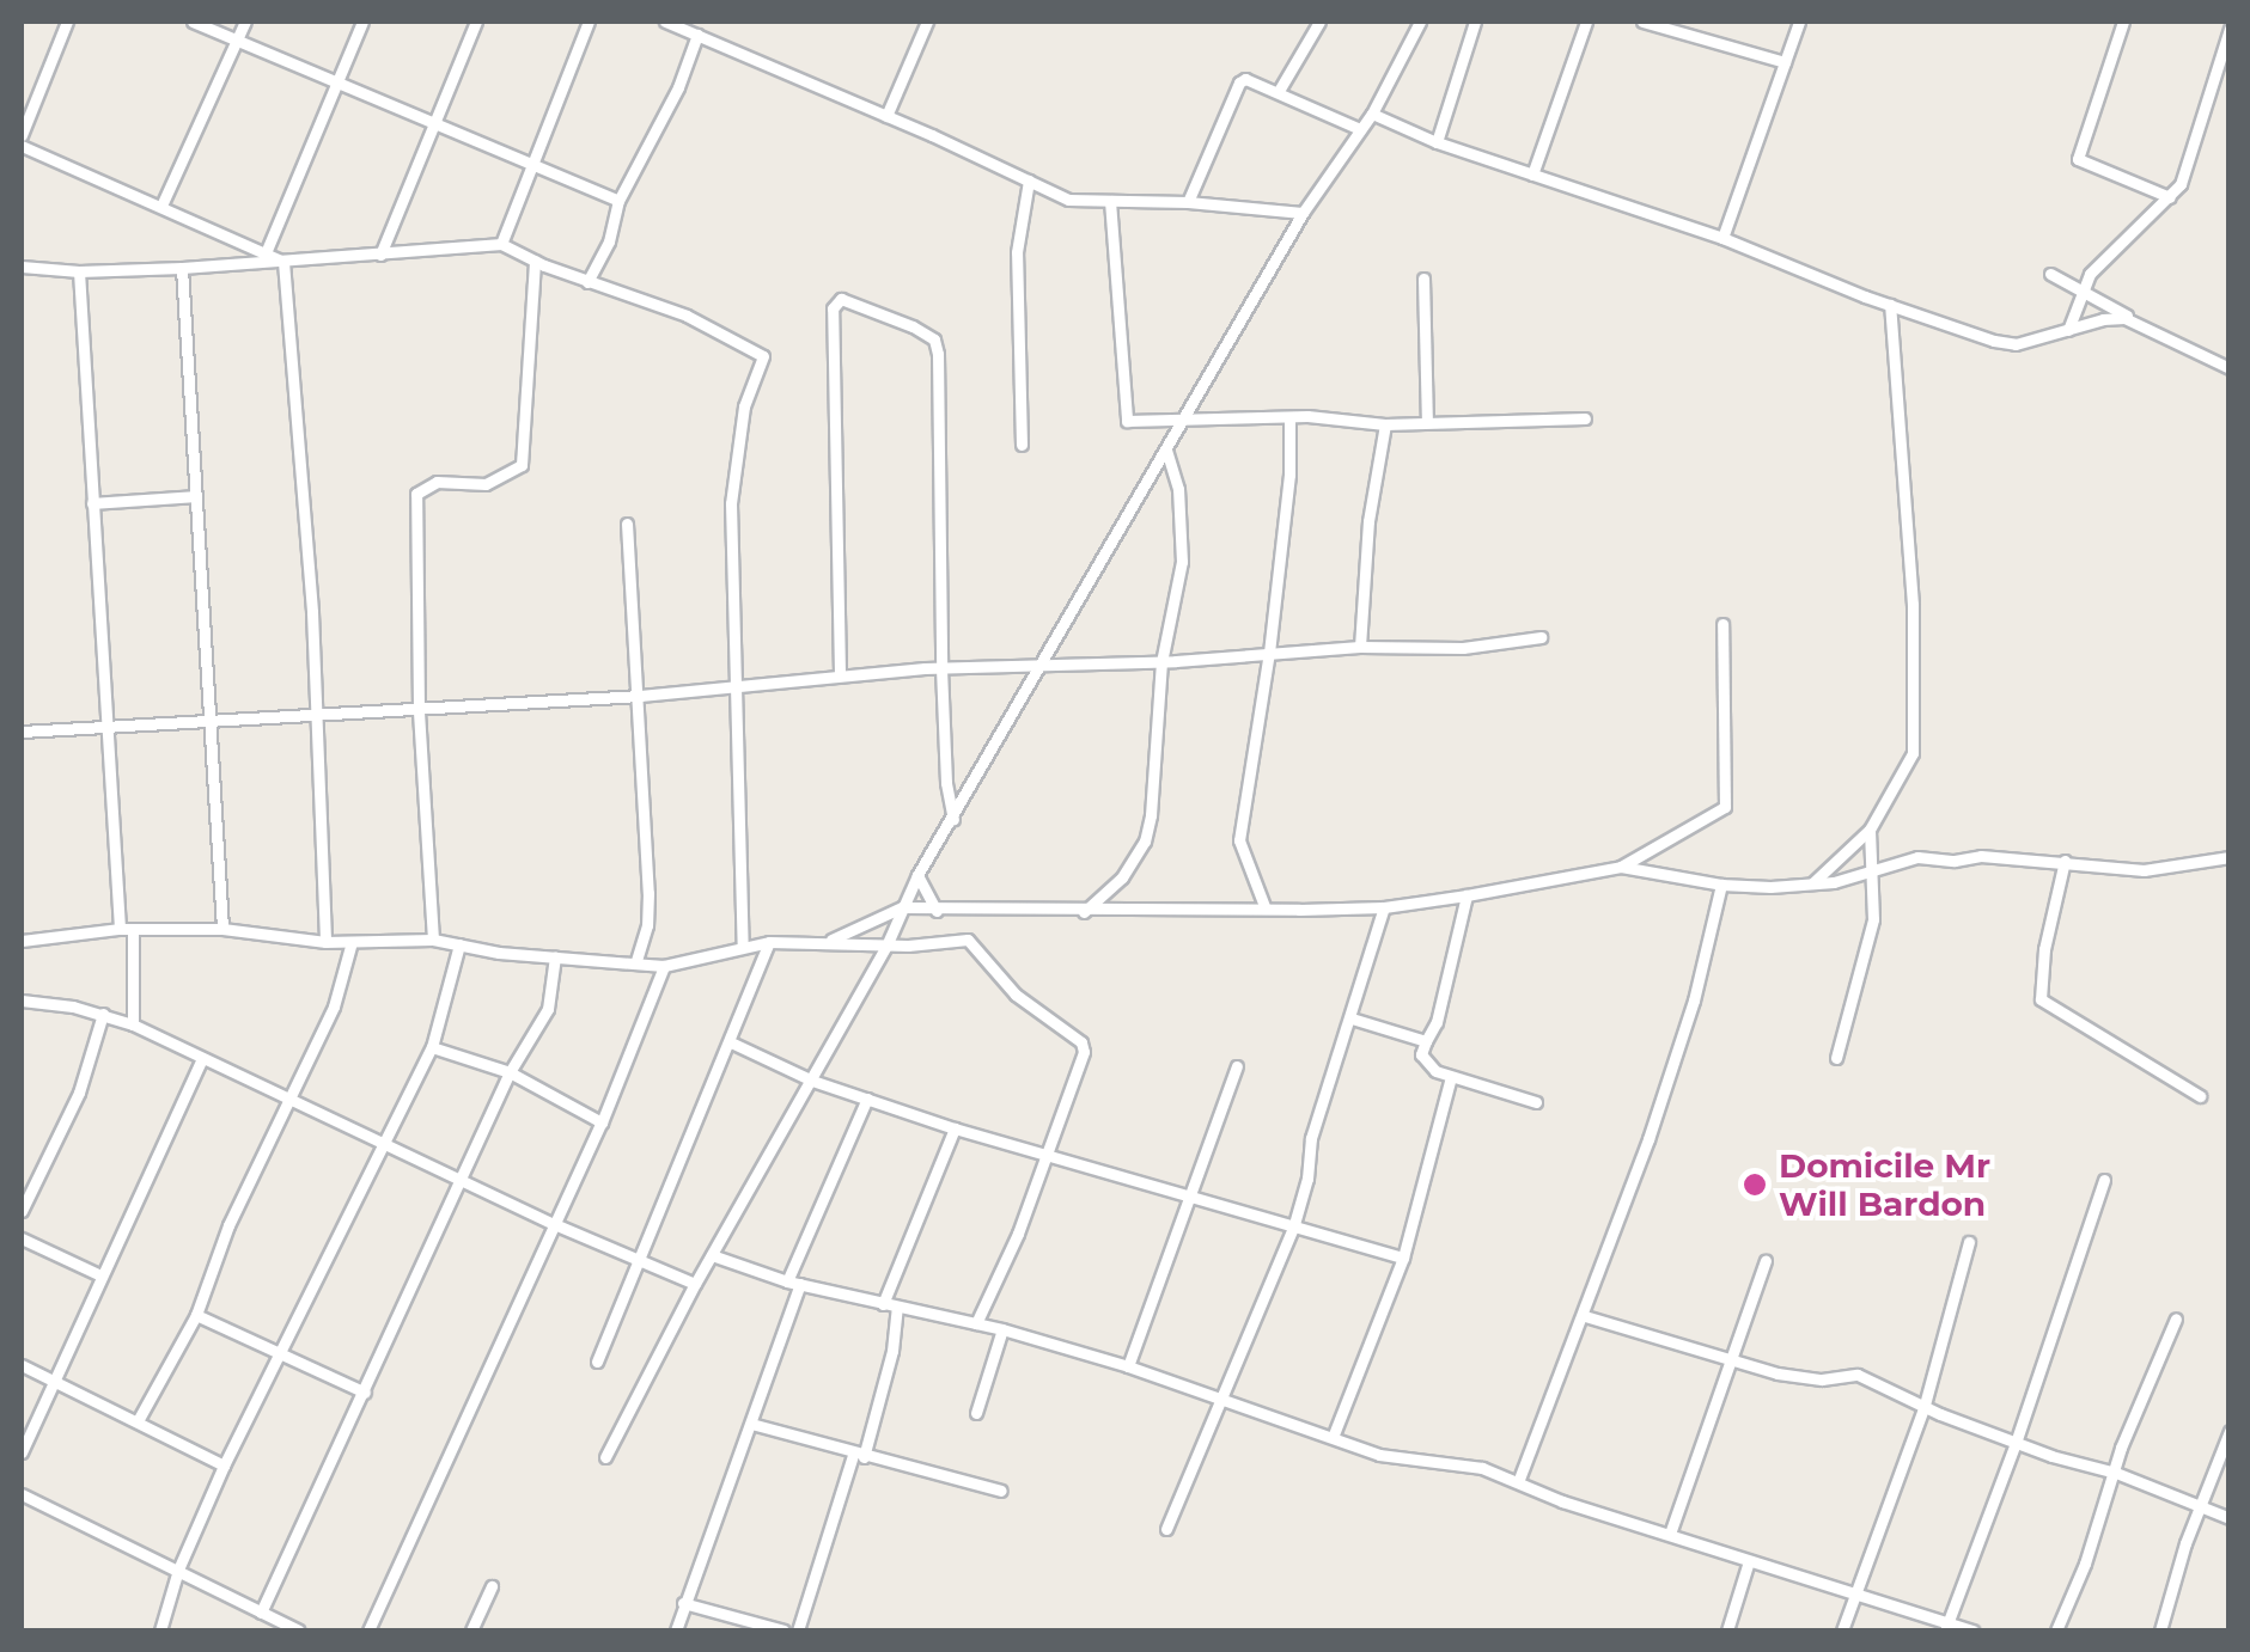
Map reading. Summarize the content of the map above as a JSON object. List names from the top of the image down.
{
  "places": ["Domicile Mr Will Bardon"]
}
